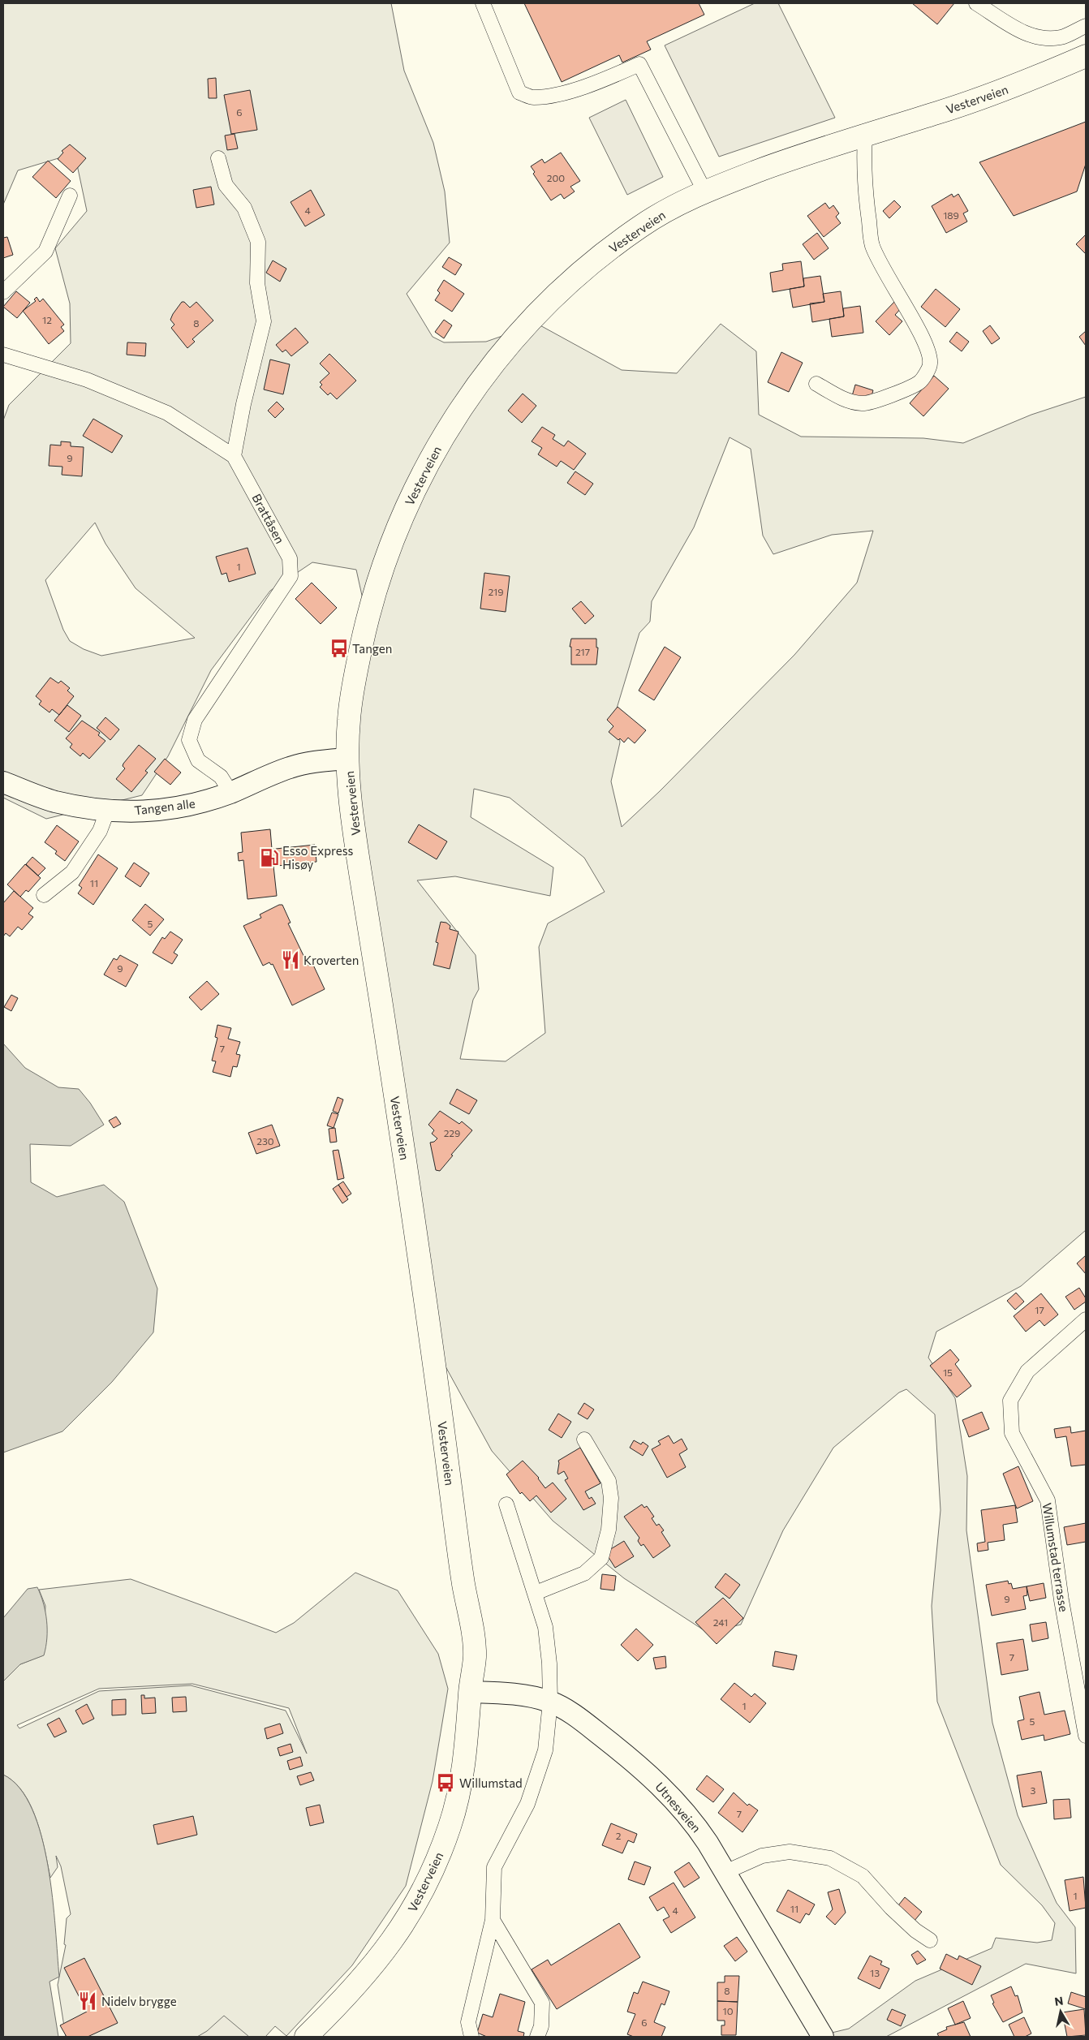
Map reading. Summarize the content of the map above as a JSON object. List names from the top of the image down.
{
  "streets": {
    "main road": ["Vesterveien", "Tangen alle", "Utnesveien"],
    "street": ["Brattåsen", "Willumstad terrasse"]
  },
  "crossings": [
    ["Vesterveien", "Tangen alle"],
    ["Vesterveien", "Utnesveien"],
    ["Brattåsen", "Tangen alle"]
  ],
  "places": {
    "bus stop": ["Tangen", "Willumstad"],
    "fuel station": ["Esso Express Hisøy"],
    "restaurant": ["Kroverten", "Nidelv brygge"]
  },
  "house_numbers": [
    "6",
    "200",
    "4",
    "189",
    "12",
    "8",
    "9",
    "1",
    "219",
    "217",
    "11",
    "5",
    "9",
    "7",
    "229",
    "230",
    "17",
    "15",
    "9",
    "241",
    "7",
    "1",
    "5",
    "3",
    "7",
    "2",
    "1",
    "11",
    "4",
    "13",
    "8",
    "10",
    "6"
  ],
  "north": "top"
}
